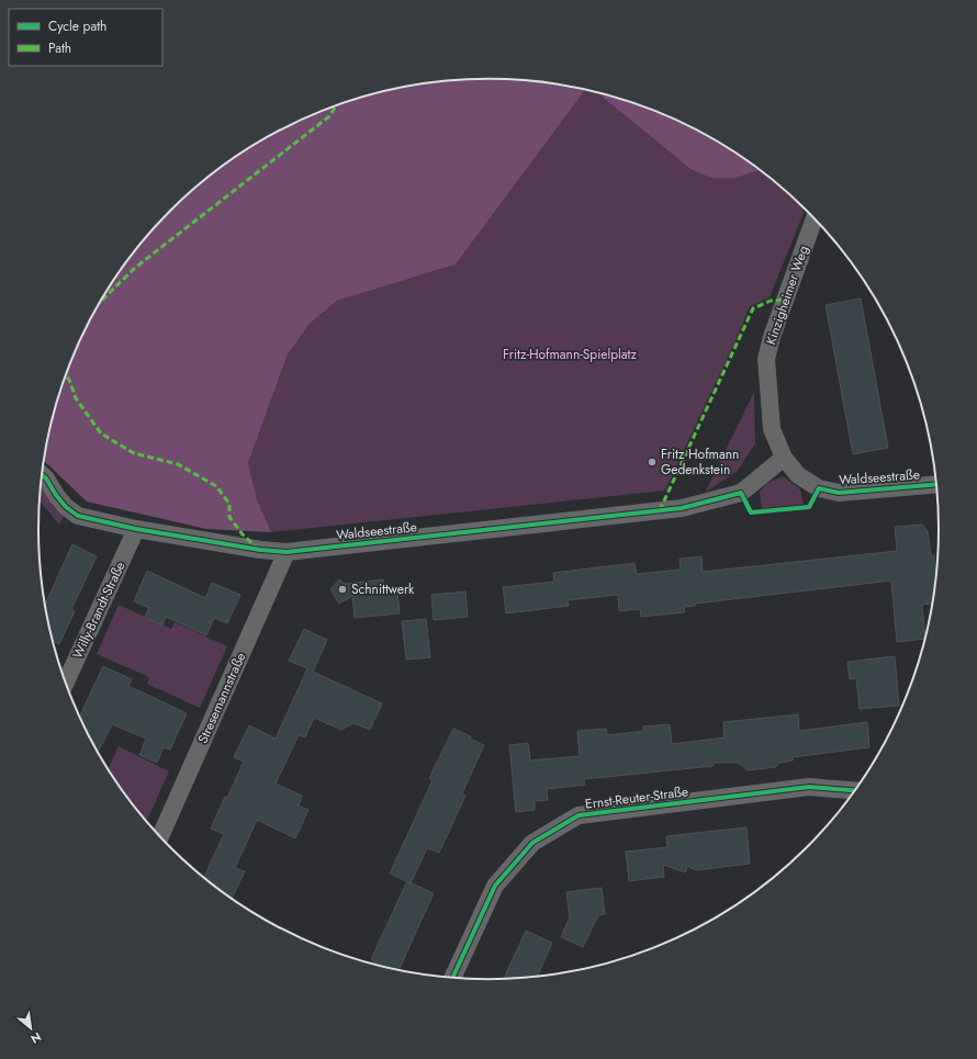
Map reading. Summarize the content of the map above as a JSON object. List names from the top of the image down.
{
  "streets": {
    "street": [
      "Kinzigheimer Weg",
      "Waldseestraße",
      "Willy-Brandt-Straße",
      "Stresemannstraße",
      "Ernst-Reuter-Straße"
    ]
  },
  "crossings": [
    ["Kinzigheimer Weg", "Waldseestraße"],
    ["Waldseestraße", "Willy-Brandt-Straße"],
    ["Waldseestraße", "Stresemannstraße"]
  ],
  "parks": ["Fritz-Hofmann-Spielplatz"],
  "places": ["Fritz Hofmann Gedenkstein", "Schnittwerk"],
  "legend": ["Cycle path", "Path"],
  "north": "bottom right"
}
